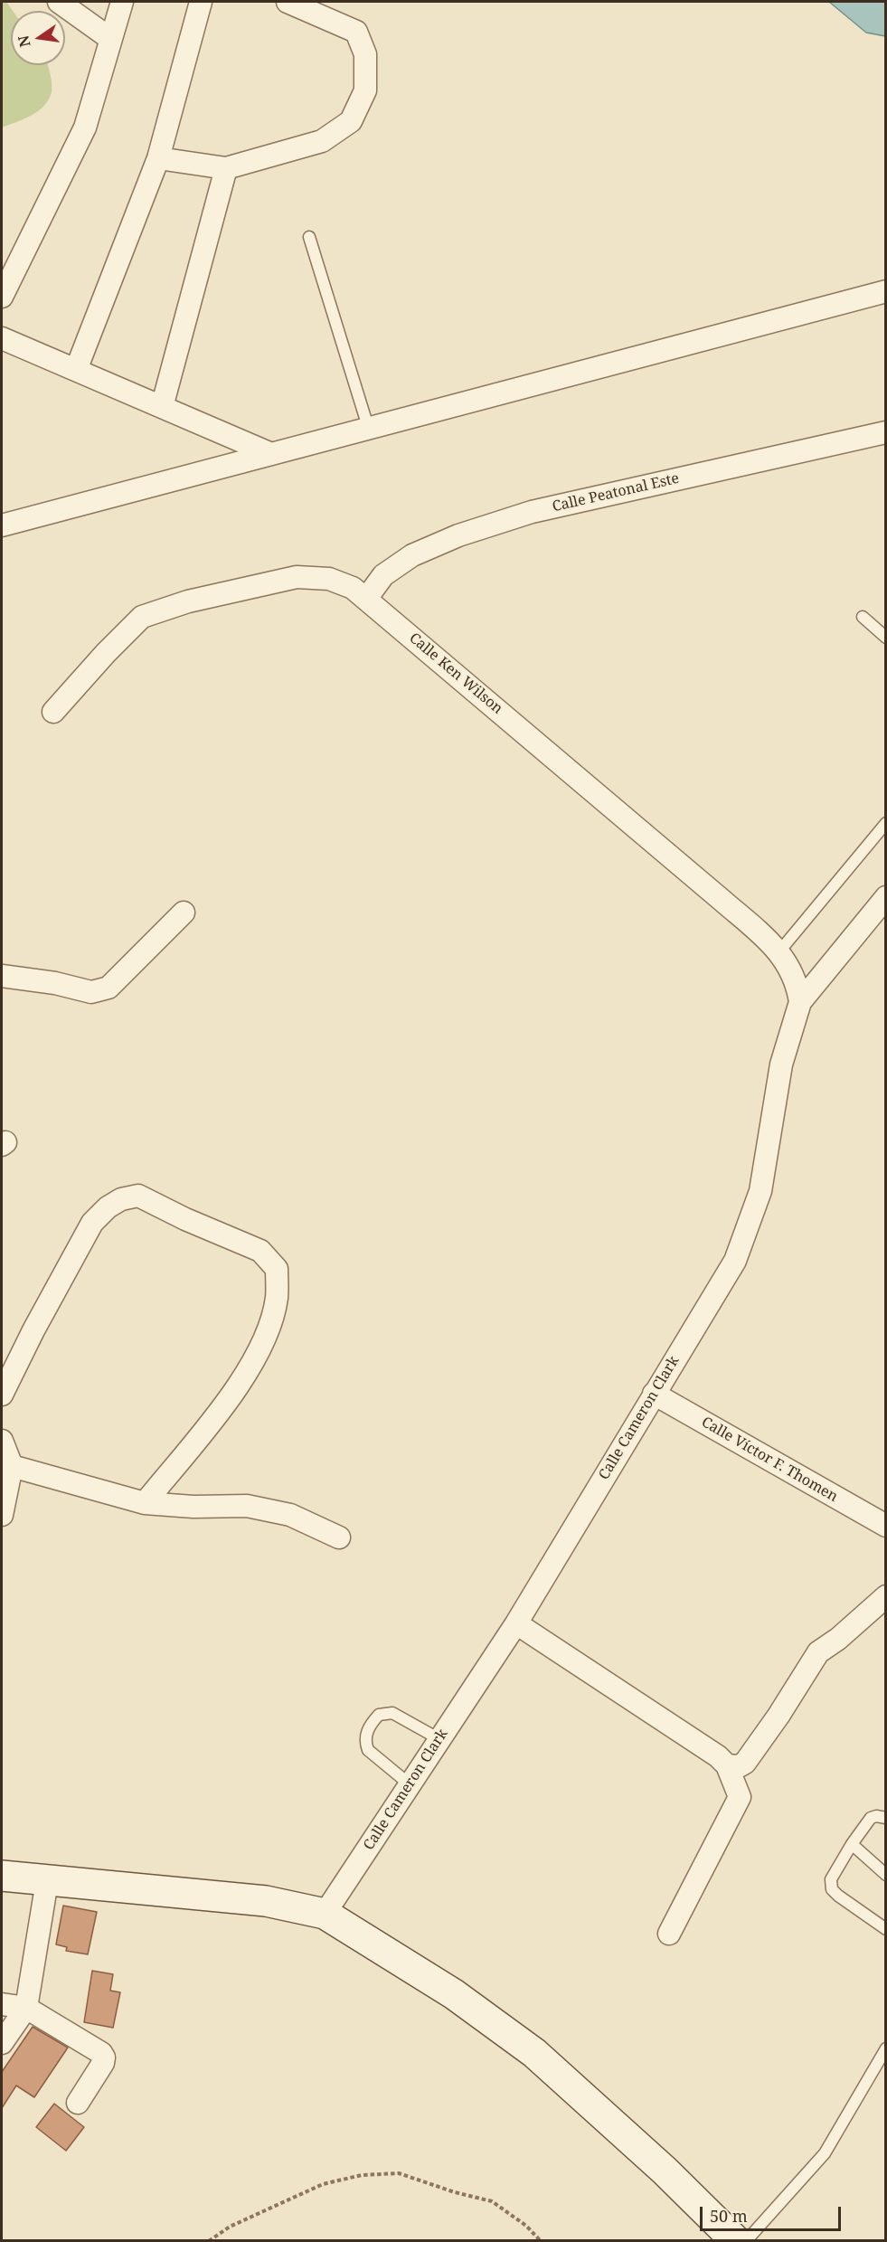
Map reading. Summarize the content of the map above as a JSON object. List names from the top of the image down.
{
  "streets": {
    "street": [
      "Calle Peatonal Este",
      "Calle Ken Wilson",
      "Calle Cameron Clark",
      "Calle Víctor F. Thomen"
    ]
  },
  "crossings": [
    ["Calle Peatonal Este", "Calle Ken Wilson"],
    ["Calle Ken Wilson", "Calle Cameron Clark"],
    ["Calle Cameron Clark", "Calle Víctor F. Thomen"]
  ],
  "scale_bar": "50 m",
  "north": "left"
}
